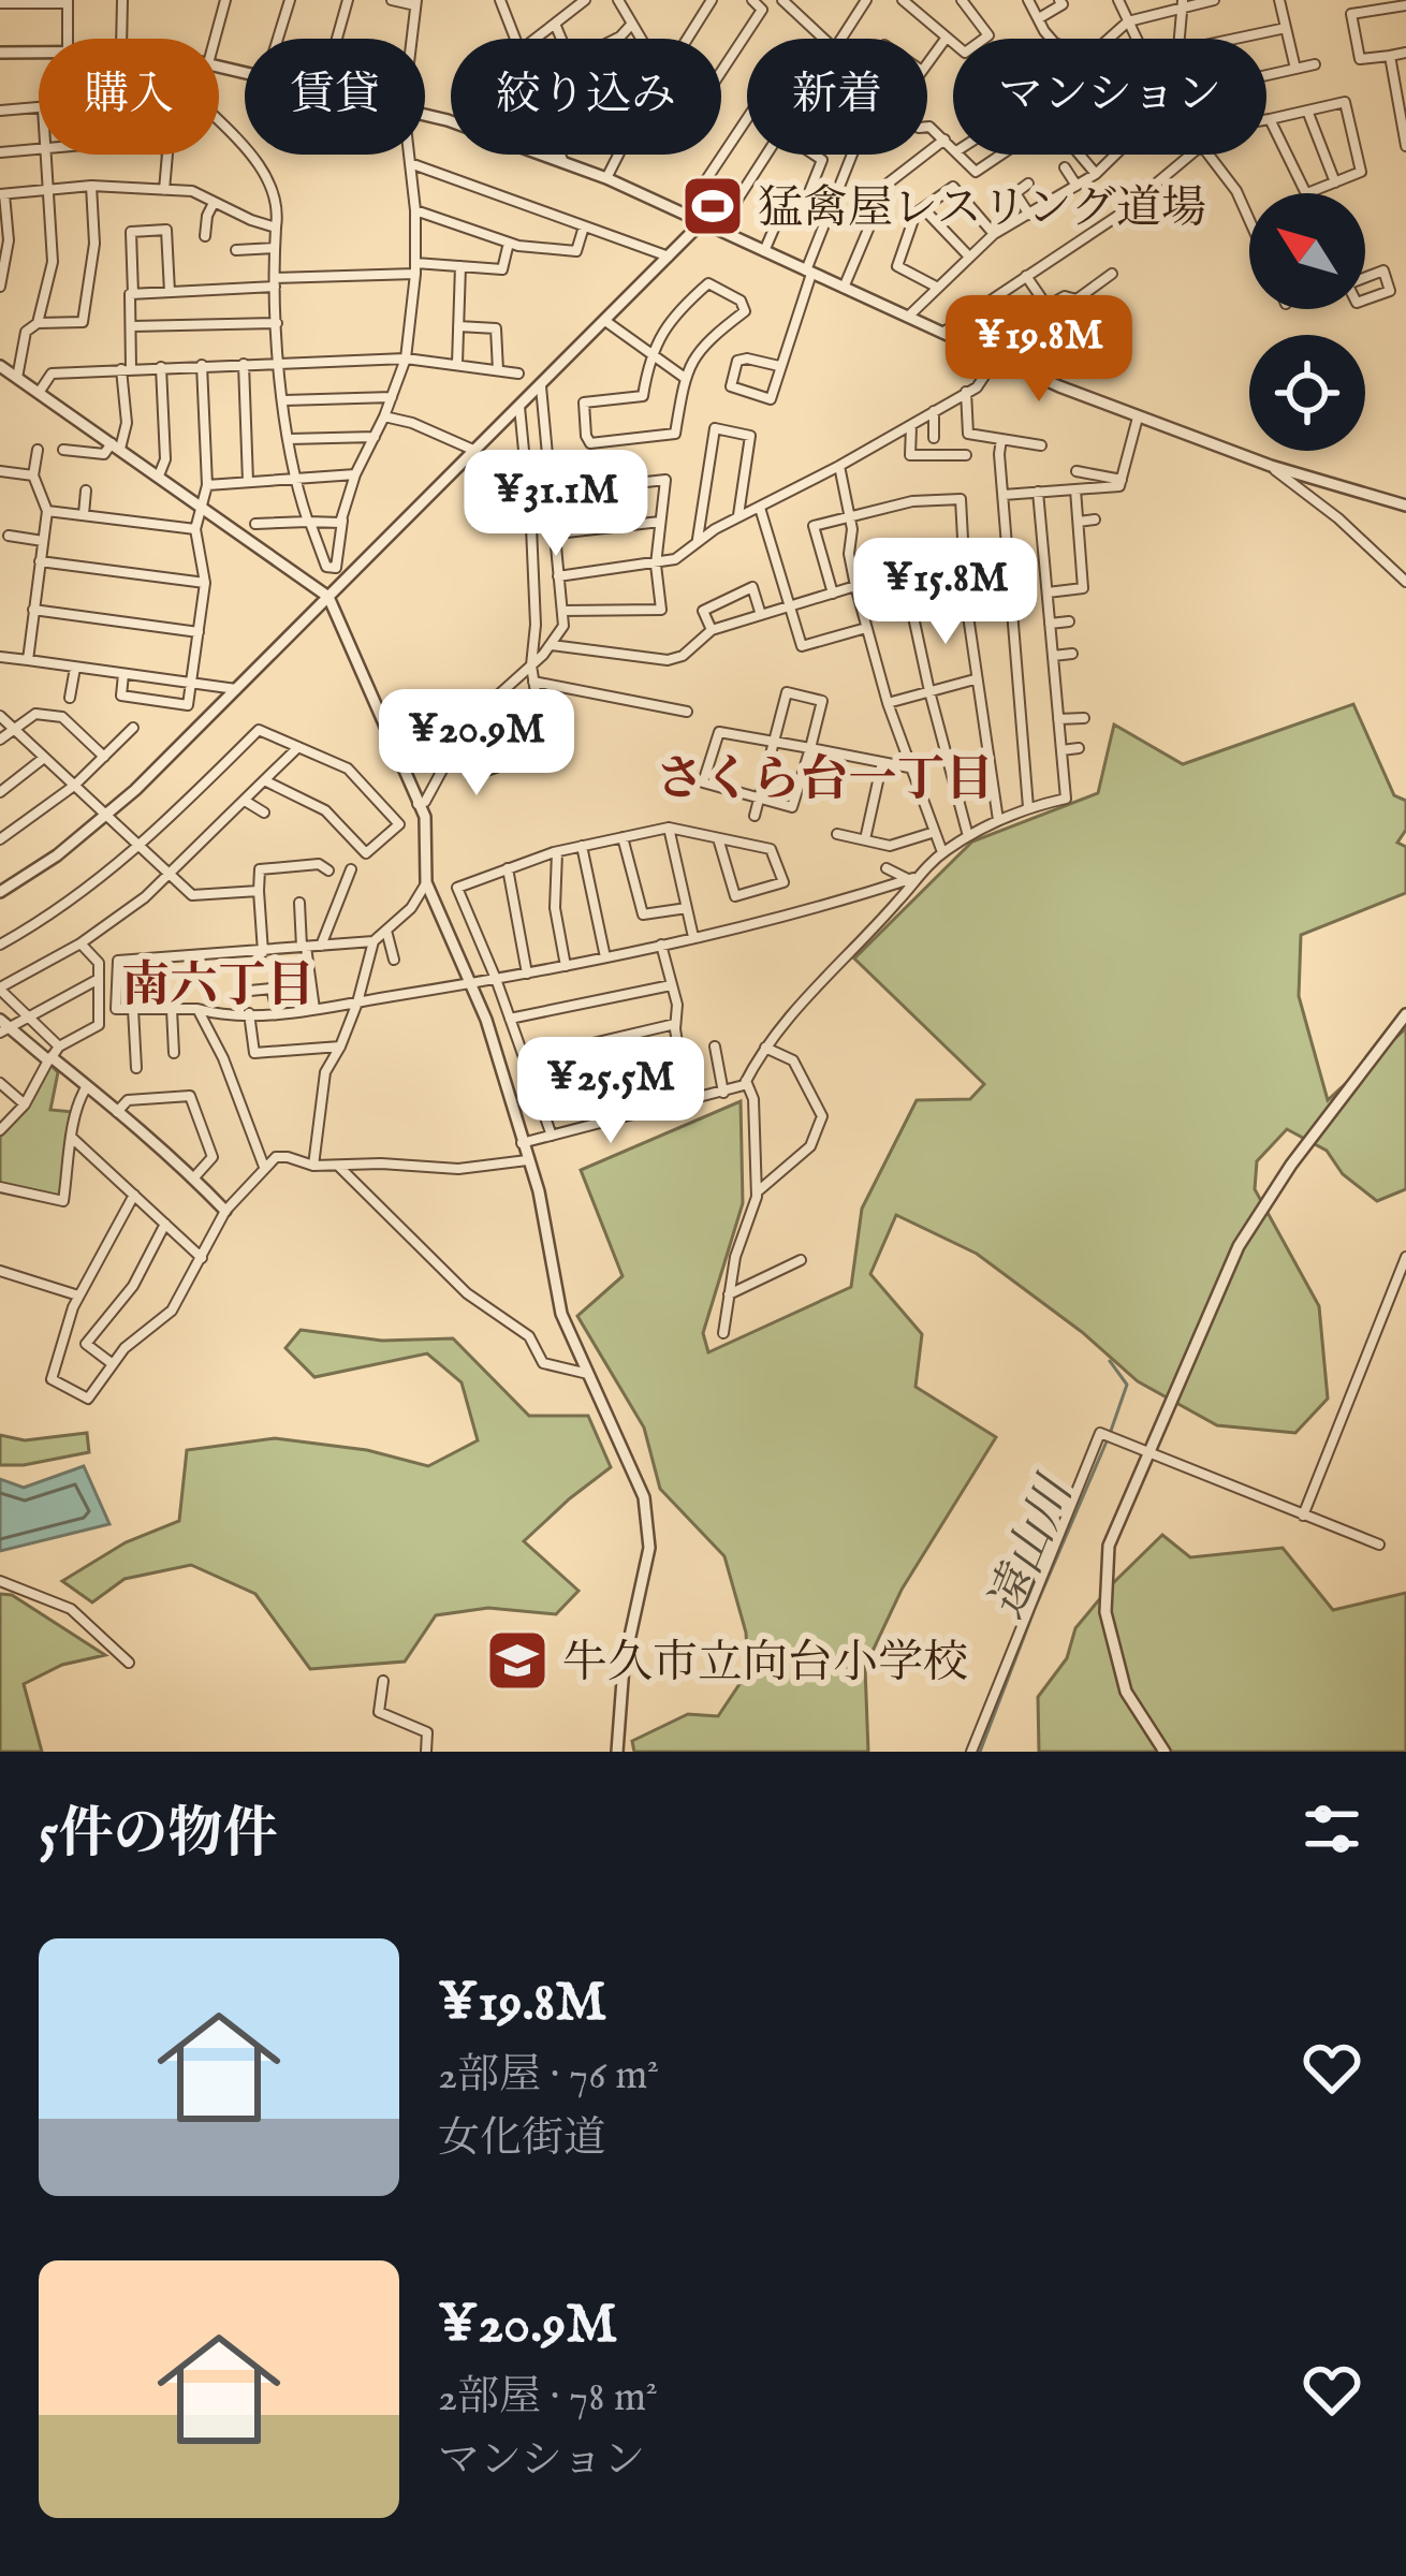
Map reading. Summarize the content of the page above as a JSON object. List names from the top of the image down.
{
  "districts": ["さくら台一丁目", "南六丁目"],
  "water": ["遠山川"],
  "places": {
    "sports": ["猛禽屋レスリング道場"],
    "school or university": ["牛久市立向台小学校"]
  },
  "north": "top left",
  "page": {
    "chip": [
      "購入",
      "賃貸",
      "絞り込み",
      "新着",
      "マンション"
    ],
    "price": [
      "¥19.8M",
      "¥31.1M",
      "¥15.8M",
      "¥20.9M",
      "¥25.5M"
    ],
    "heading": "5件の物件",
    "list": [
      {
        "name": "¥19.8M",
        "note": "2部屋 · 76 m² · 女化街道"
      },
      {
        "name": "¥20.9M",
        "note": "2部屋 · 78 m² · マンション"
      }
    ]
  }
}
